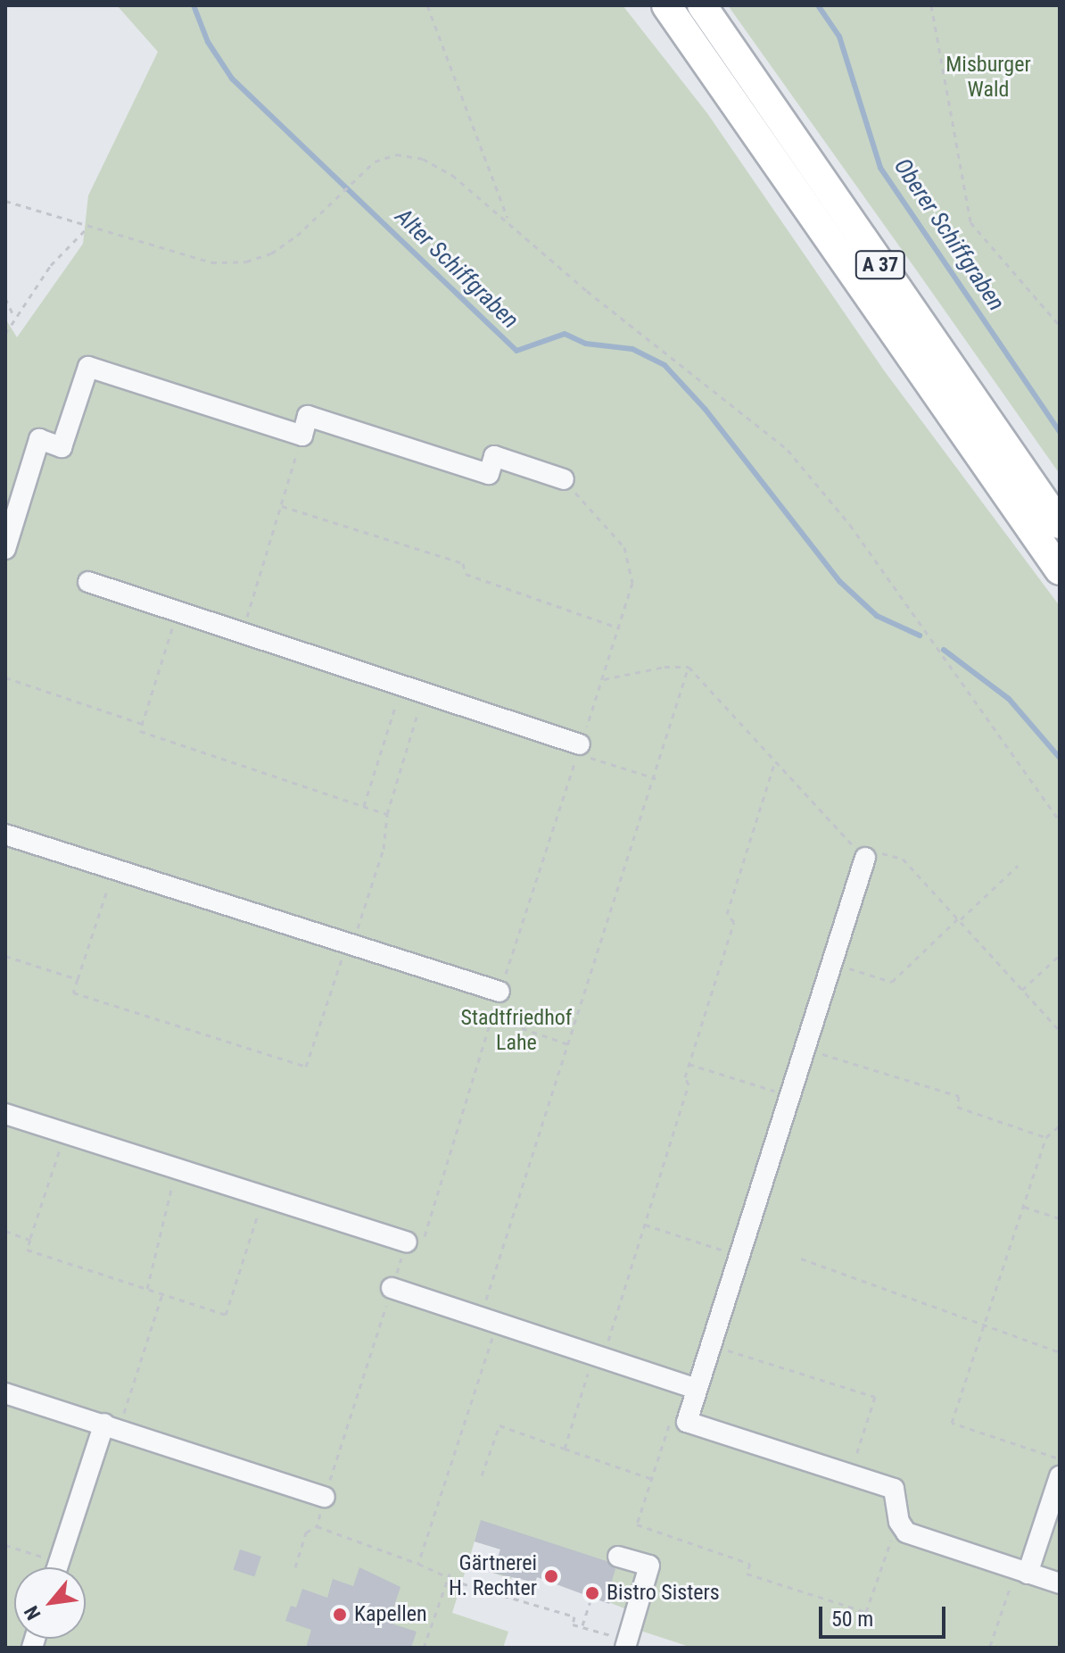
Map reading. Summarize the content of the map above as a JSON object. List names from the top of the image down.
{
  "streets": {
    "highway": ["A 37"]
  },
  "water": ["Oberer Schiffgraben", "Alter Schiffgraben"],
  "parks": ["Misburger Wald", "Stadtfriedhof Lahe"],
  "places": ["Gärtnerei H. Rechter", "Bistro Sisters", "Kapellen"],
  "scale_bar": "50 m",
  "north": "bottom left"
}
